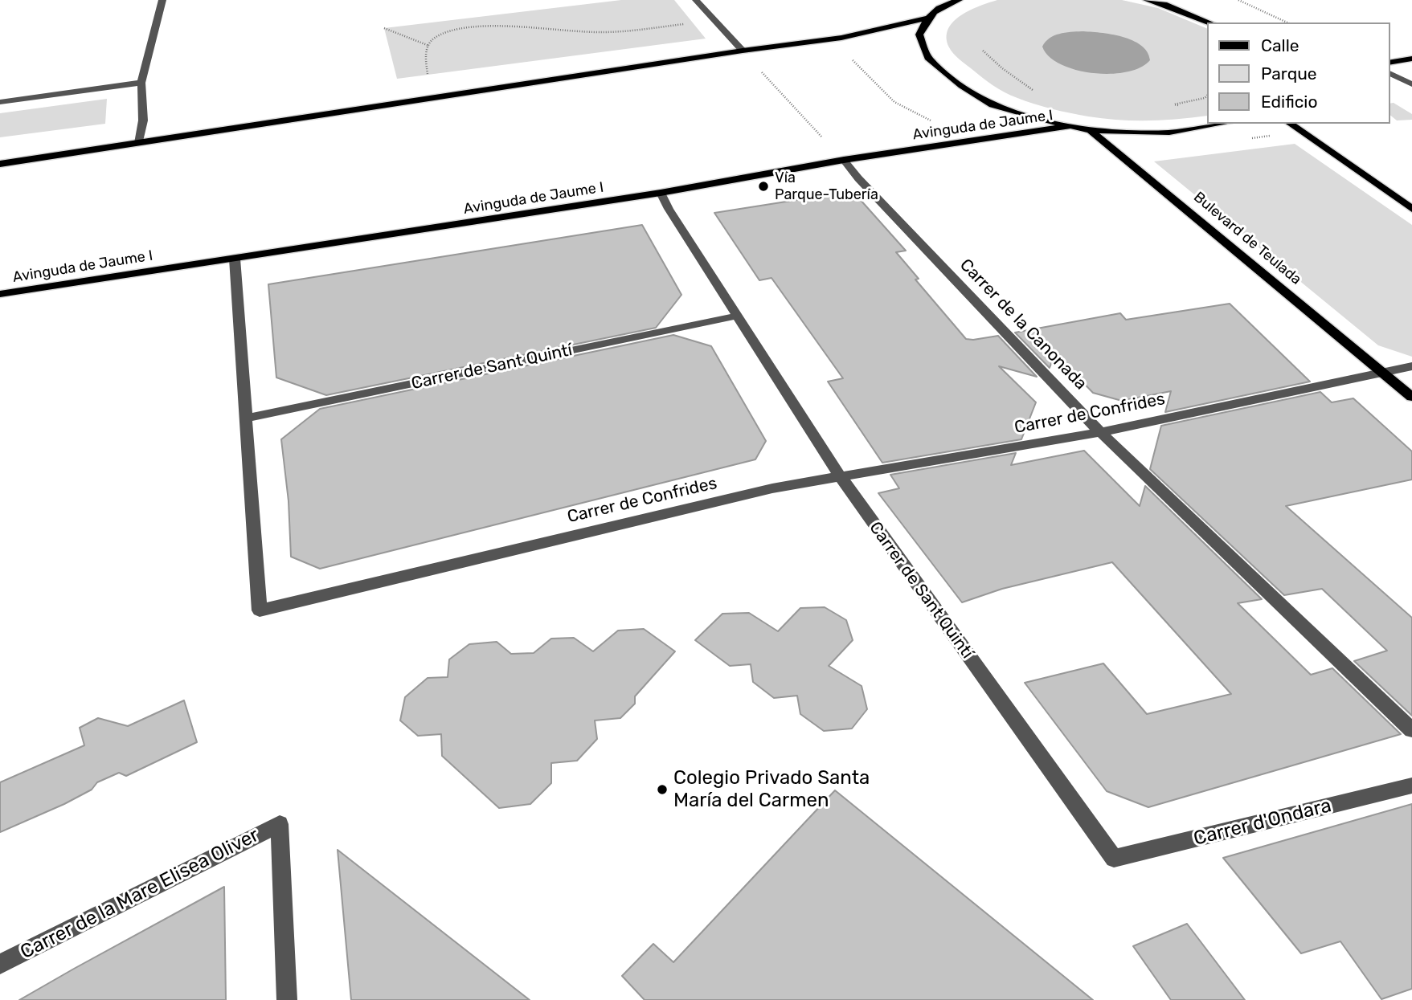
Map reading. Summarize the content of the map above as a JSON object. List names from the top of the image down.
{
  "streets": {
    "main road": ["Avinguda de Jaume I", "Bulevard de Teulada"],
    "street": [
      "Carrer de la Canonada",
      "Carrer de Sant Quintí",
      "Carrer de Confrides",
      "Carrer d'Ondara",
      "Carrer de la Mare Elisea Oliver"
    ]
  },
  "crossings": [
    ["Avinguda de Jaume I", "Carrer de la Canonada"],
    ["Avinguda de Jaume I", "Carrer de Sant Quintí"],
    ["Avinguda de Jaume I", "Carrer de Confrides"],
    ["Bulevard de Teulada", "Carrer de Confrides"],
    ["Carrer de la Canonada", "Carrer de Confrides"],
    ["Carrer de Sant Quintí", "Carrer de Confrides"],
    ["Carrer de Sant Quintí", "Carrer d'Ondara"]
  ],
  "places": ["Vía Parque-Tubería", "Colegio Privado Santa María del Carmen"],
  "legend": ["Calle", "Parque", "Edificio"]
}
